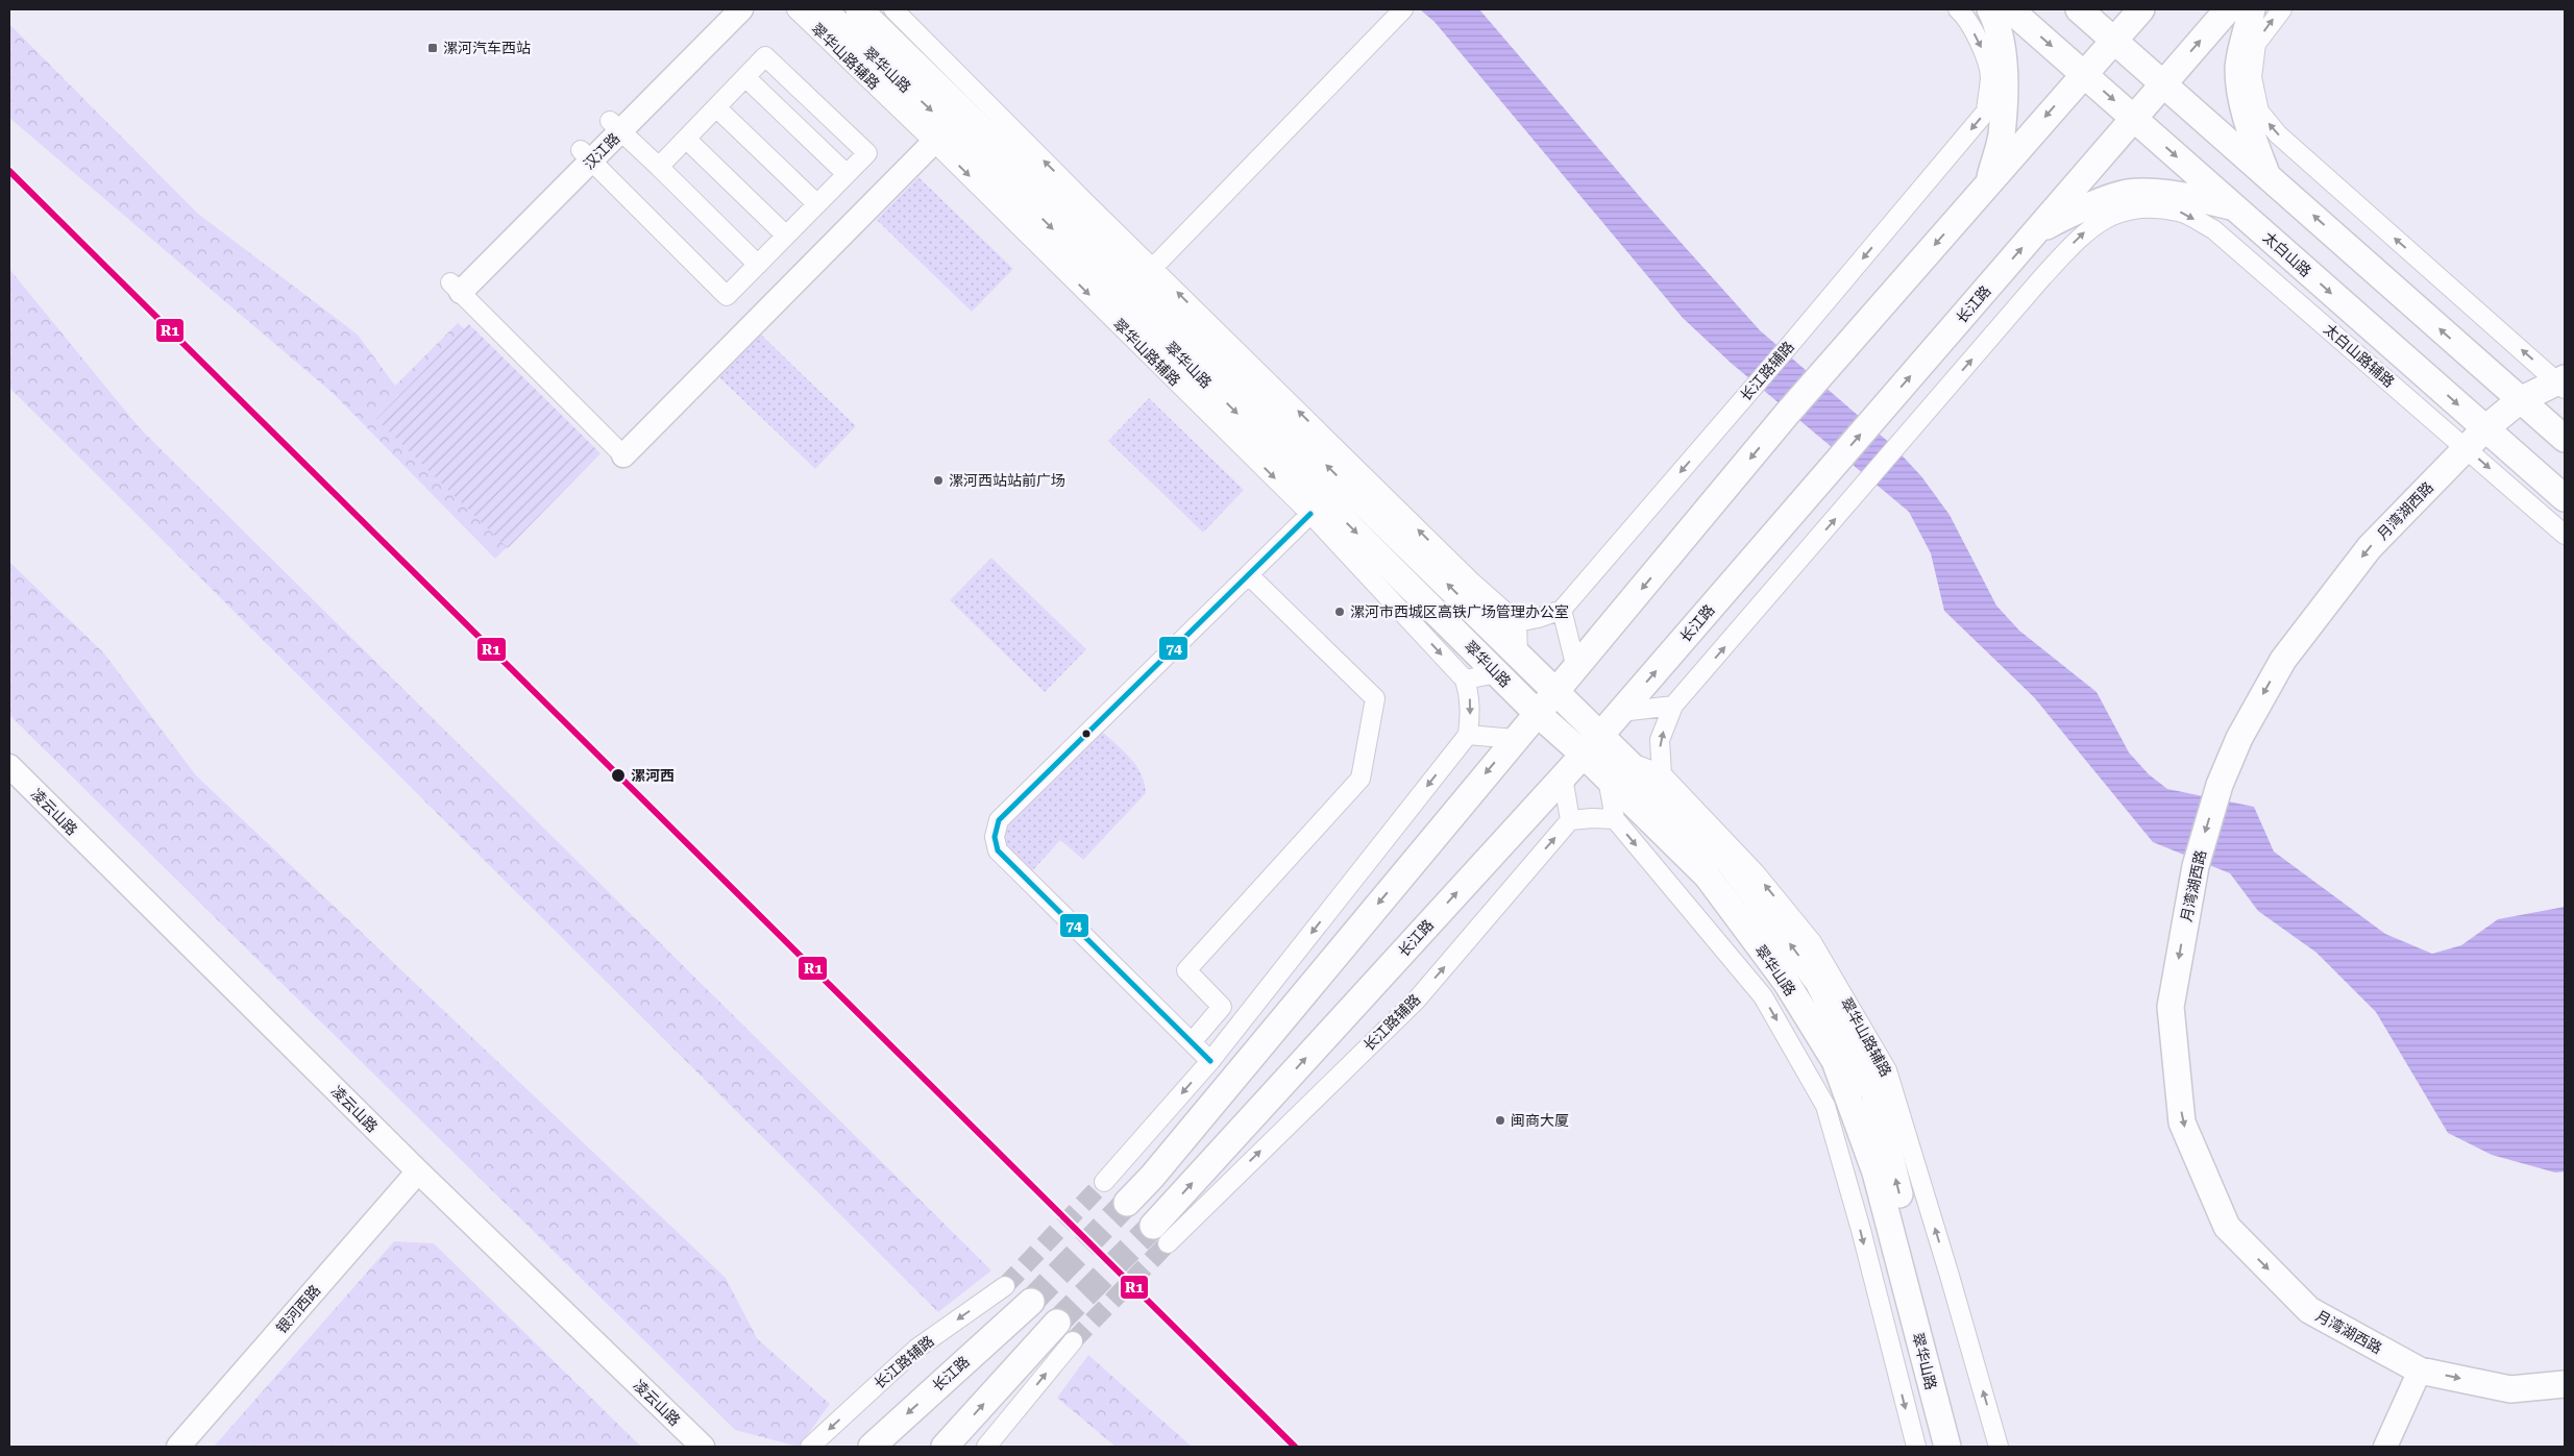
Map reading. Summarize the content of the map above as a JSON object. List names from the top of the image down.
{
  "streets": {
    "main road": [
      "翠华山路",
      "太白山路",
      "长江路",
      "月湾湖西路"
    ],
    "street": [
      "翠华山路辅路",
      "汉江路",
      "太白山路辅路",
      "长江路辅路",
      "凌云山路",
      "银河西路"
    ]
  },
  "crossings": [
    ["翠华山路辅路", "翠华山路"],
    ["翠华山路", "长江路"],
    ["太白山路", "长江路"],
    ["太白山路", "月湾湖西路"],
    ["长江路", "长江路辅路"],
    ["太白山路辅路", "月湾湖西路"],
    ["凌云山路", "银河西路"]
  ],
  "places": {
    "transit": ["漯河汽车西站"],
    "other": [
      "漯河西站站前广场",
      "漯河市西城区高铁广场管理办公室",
      "漯河西",
      "闽商大厦"
    ]
  },
  "lines": ["transit line R1", "transit line 74"]
}
